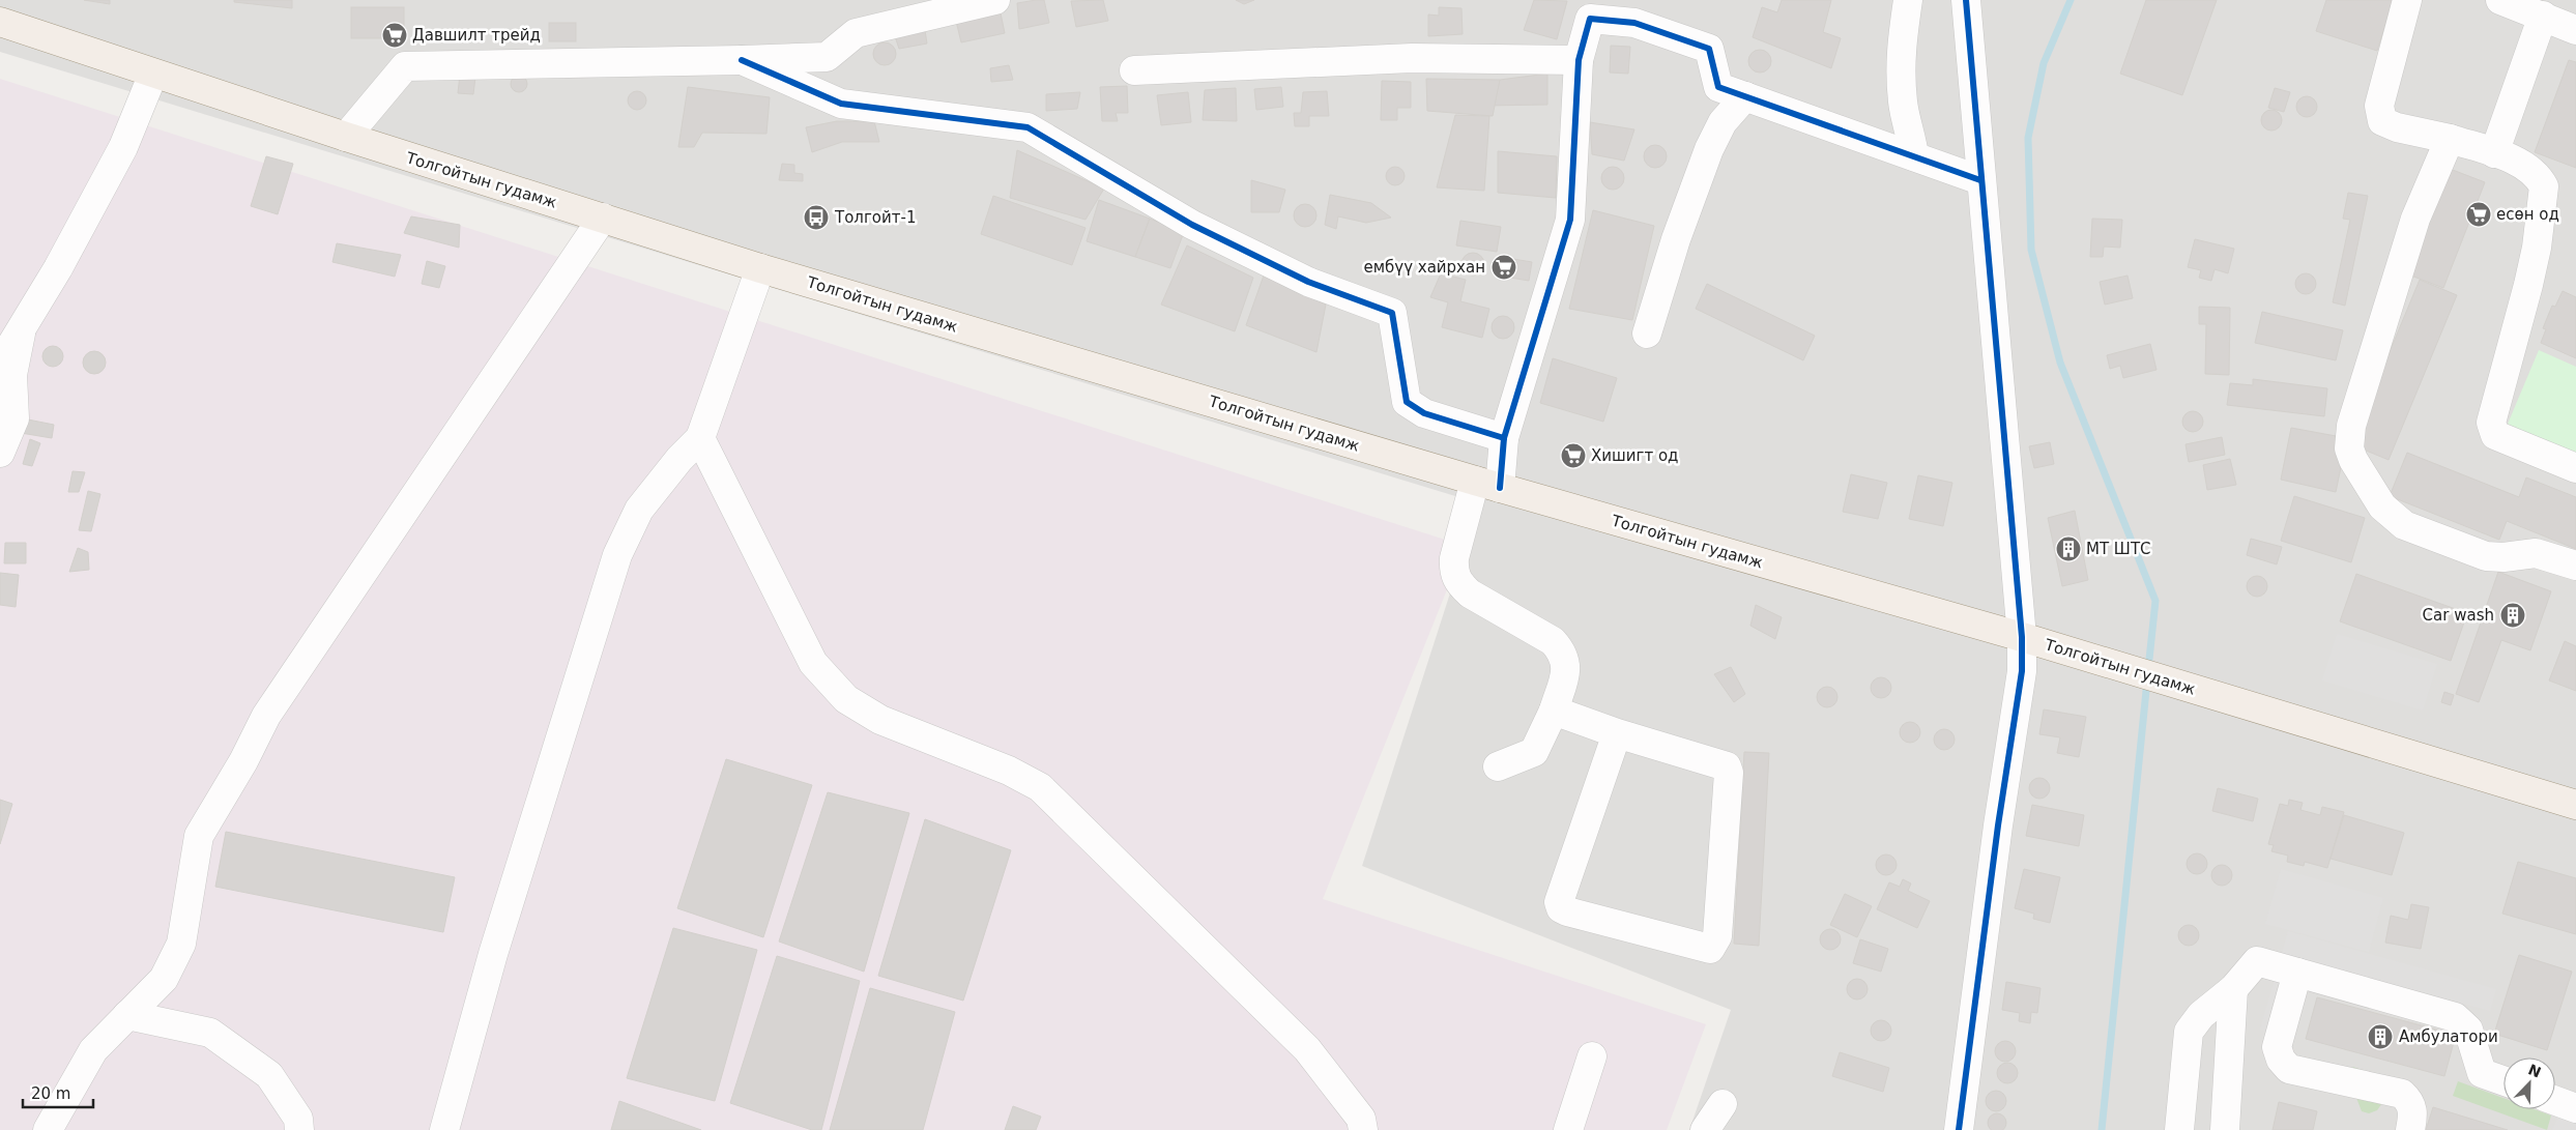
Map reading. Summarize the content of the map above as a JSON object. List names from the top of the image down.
{
  "streets": {
    "main road": ["Толгойтын гудамж"]
  },
  "places": {
    "supermarket": [
      "Давшилт трейд",
      "есөн од",
      "ембүү хайрхан",
      "Хишигт од"
    ],
    "bus stop": ["Толгойт-1"],
    "building": ["MТ ШТС", "Car wash", "Амбулатори"]
  },
  "scale_bar": "20 m",
  "north": "top right"
}
